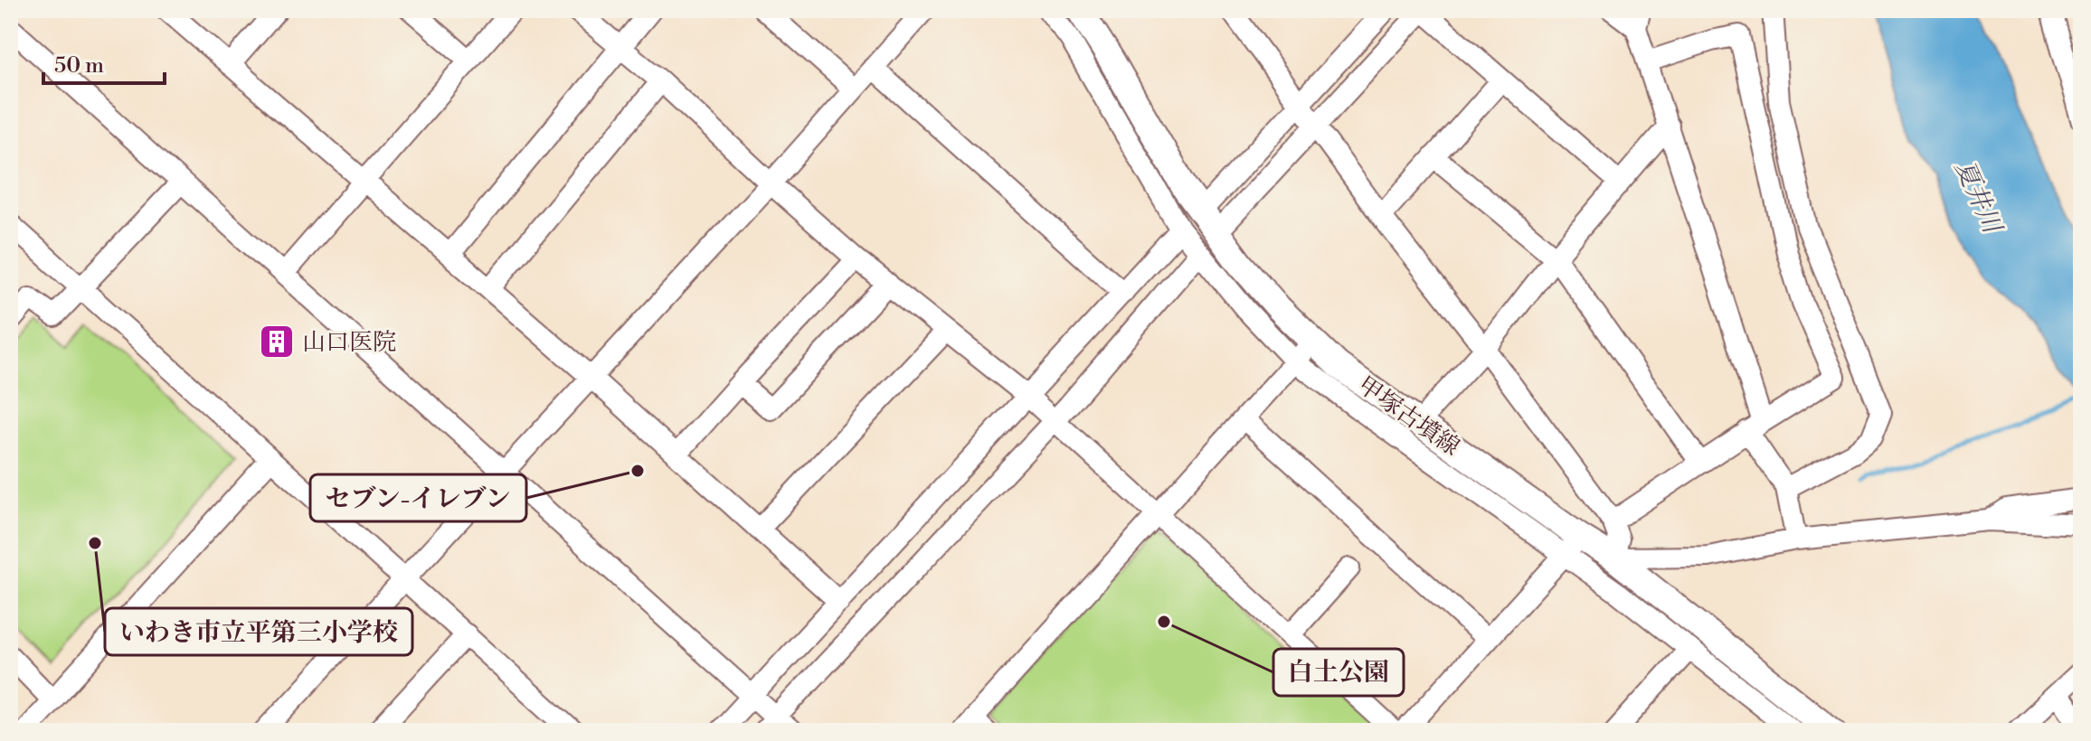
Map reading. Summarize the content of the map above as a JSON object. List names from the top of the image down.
{
  "streets": {
    "main road": ["甲塚古墳線"]
  },
  "water": ["夏井川"],
  "places": {
    "building": ["山口医院"],
    "other": ["セブン-イレブン", "いわき市立平第三小学校", "白土公園"]
  },
  "scale_bar": "50 m"
}
